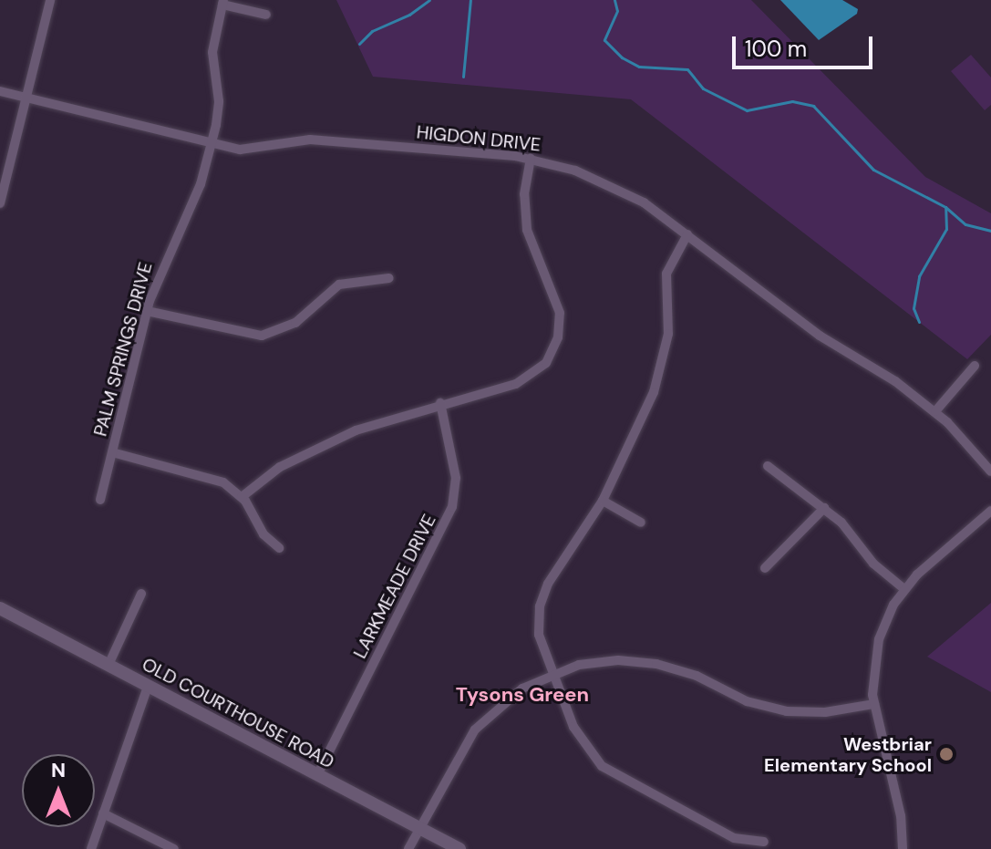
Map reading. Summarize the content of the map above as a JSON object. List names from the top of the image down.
{
  "streets": {
    "street": [
      "HIGDON DRIVE",
      "PALM SPRINGS DRIVE",
      "LARKMEADE DRIVE",
      "OLD COURTHOUSE ROAD"
    ]
  },
  "crossings": [
    ["HIGDON DRIVE", "PALM SPRINGS DRIVE"],
    ["LARKMEADE DRIVE", "OLD COURTHOUSE ROAD"]
  ],
  "districts": ["Tysons Green"],
  "places": ["Westbriar Elementary School"],
  "scale_bar": "100 m",
  "north": "top"
}
